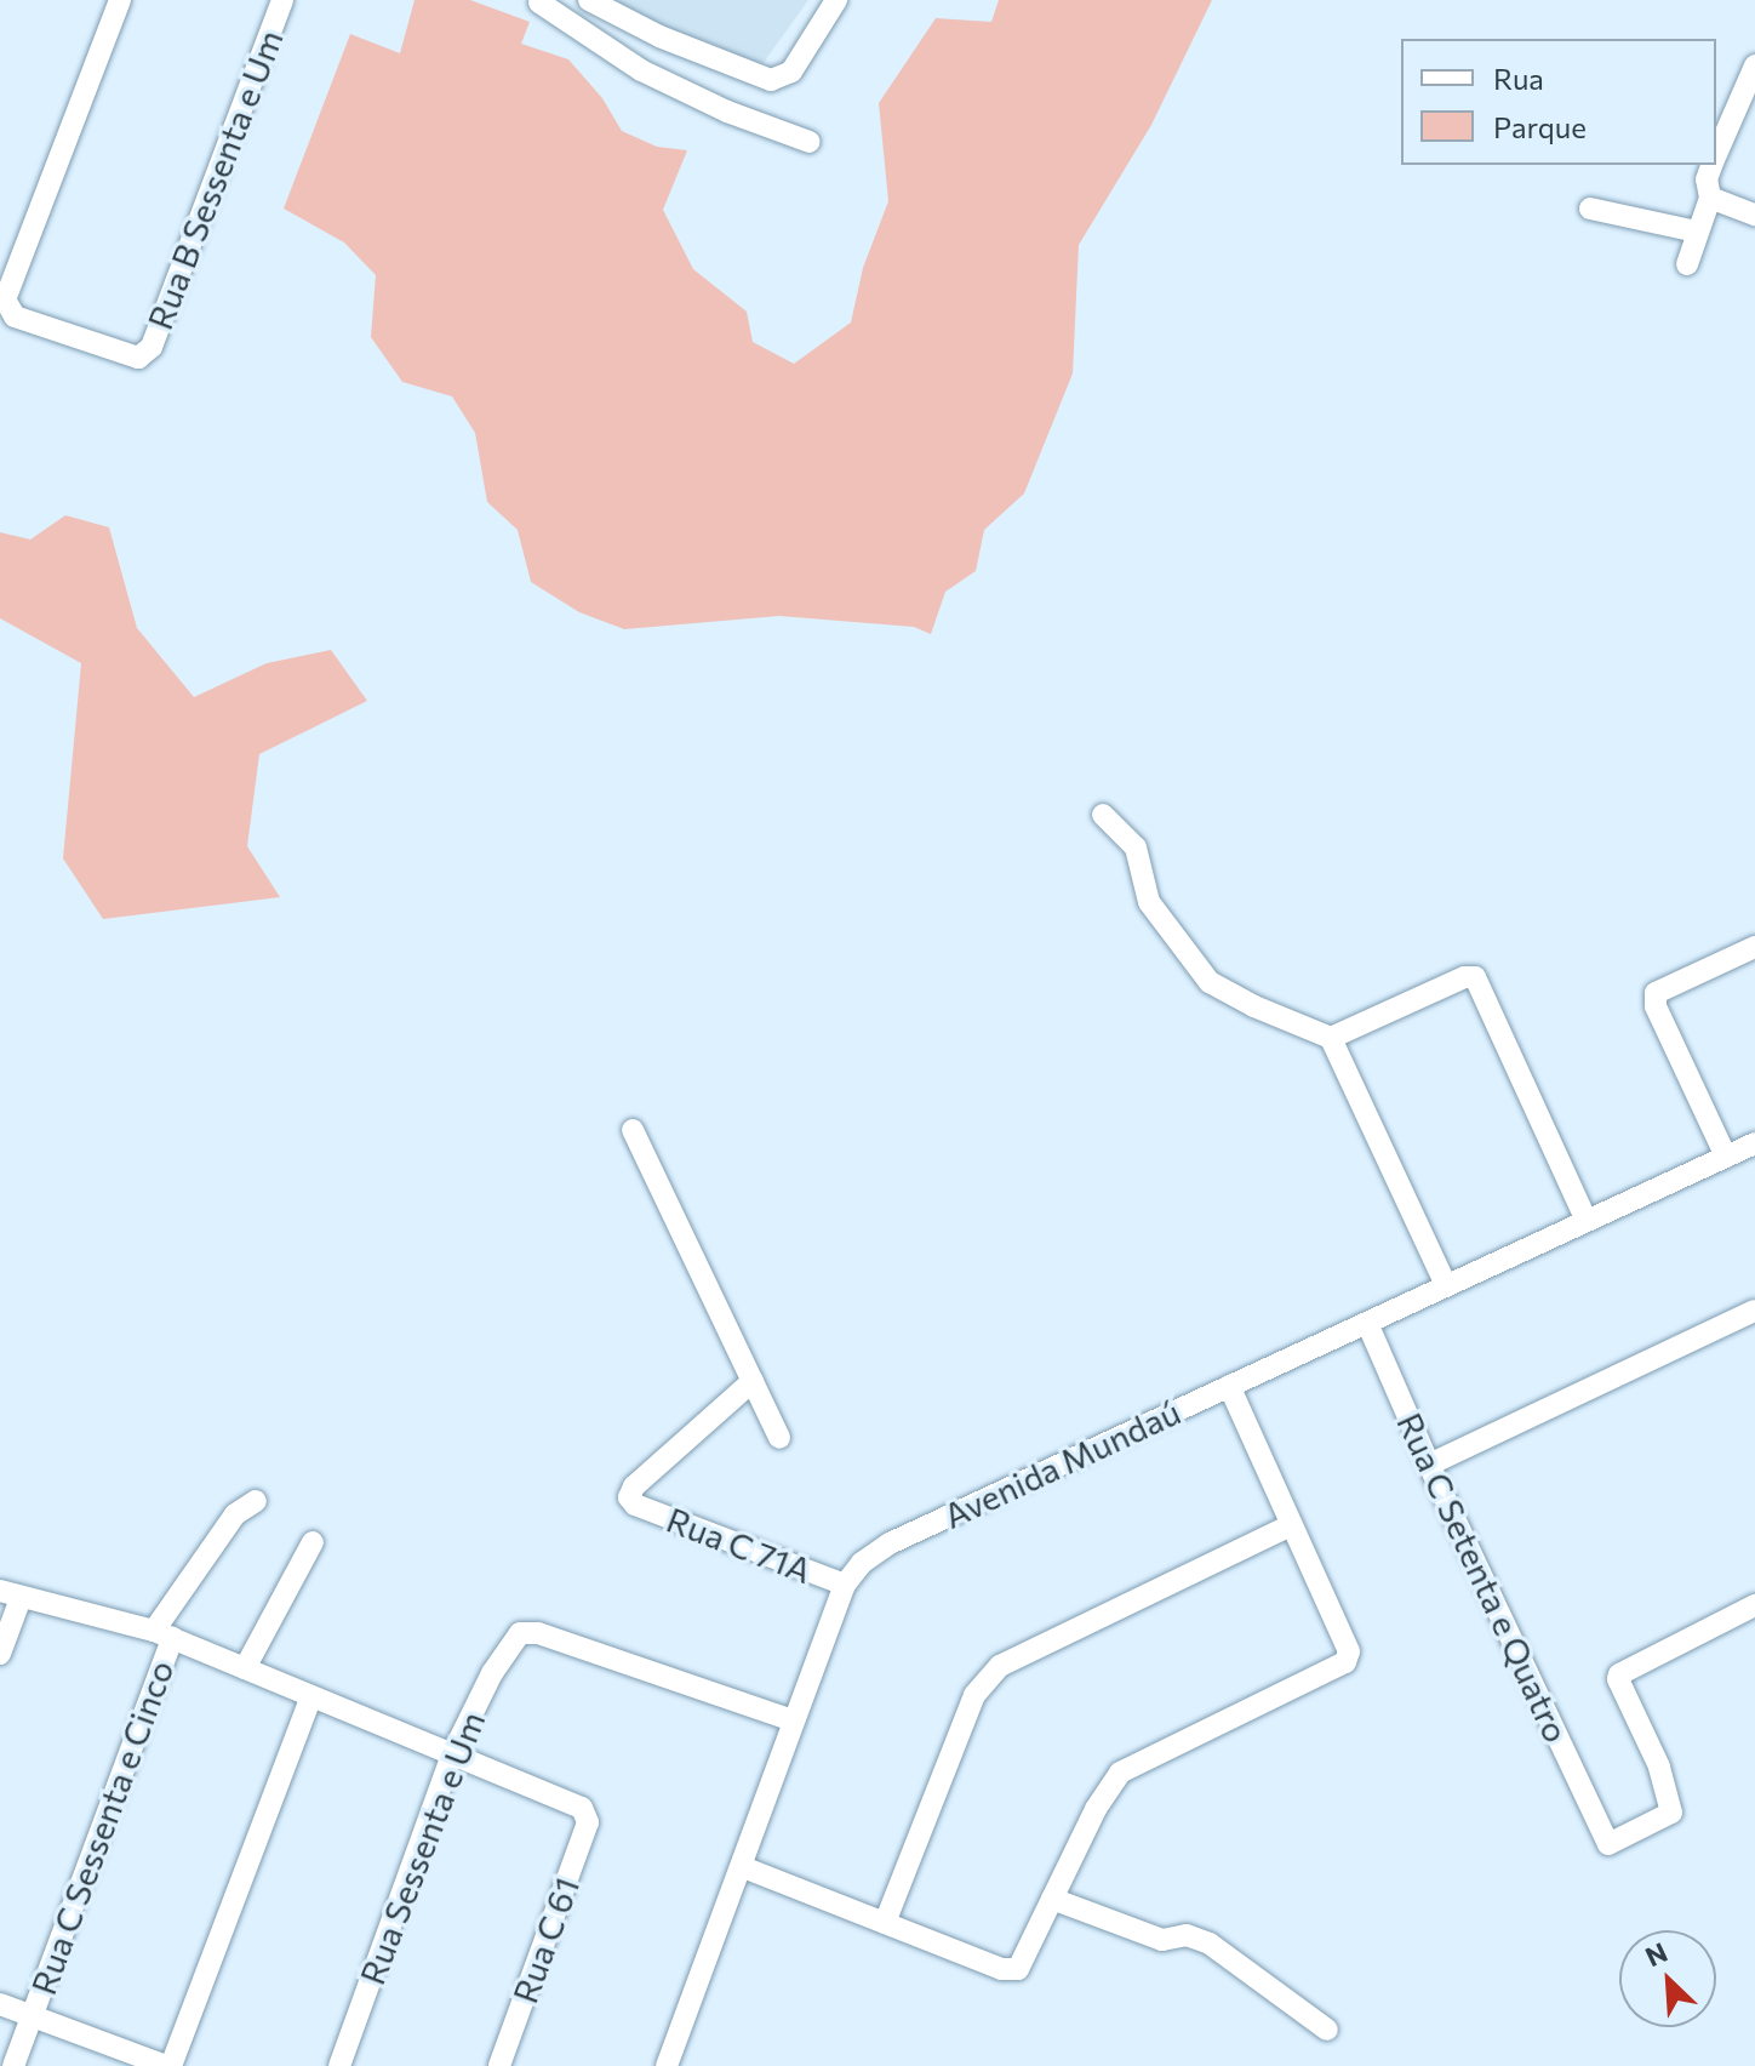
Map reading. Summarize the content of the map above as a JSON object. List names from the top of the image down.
{
  "streets": {
    "street": [
      "Rua B Sessenta e Um",
      "Avenida Mundaú",
      "Rua C 71A",
      "Rua C Setenta e Quatro",
      "Rua C Sessenta e Cinco",
      "Rua Sessenta e Um",
      "Rua C 61"
    ]
  },
  "crossings": [
    ["Avenida Mundaú", "Rua C 71A"],
    ["Avenida Mundaú", "Rua C Setenta e Quatro"],
    ["Avenida Mundaú", "Rua Sessenta e Um"],
    ["Rua C Sessenta e Cinco", "Rua Sessenta e Um"],
    ["Rua C Sessenta e Cinco", "Rua C 61"]
  ],
  "legend": ["Rua", "Parque"],
  "north": "top left"
}
